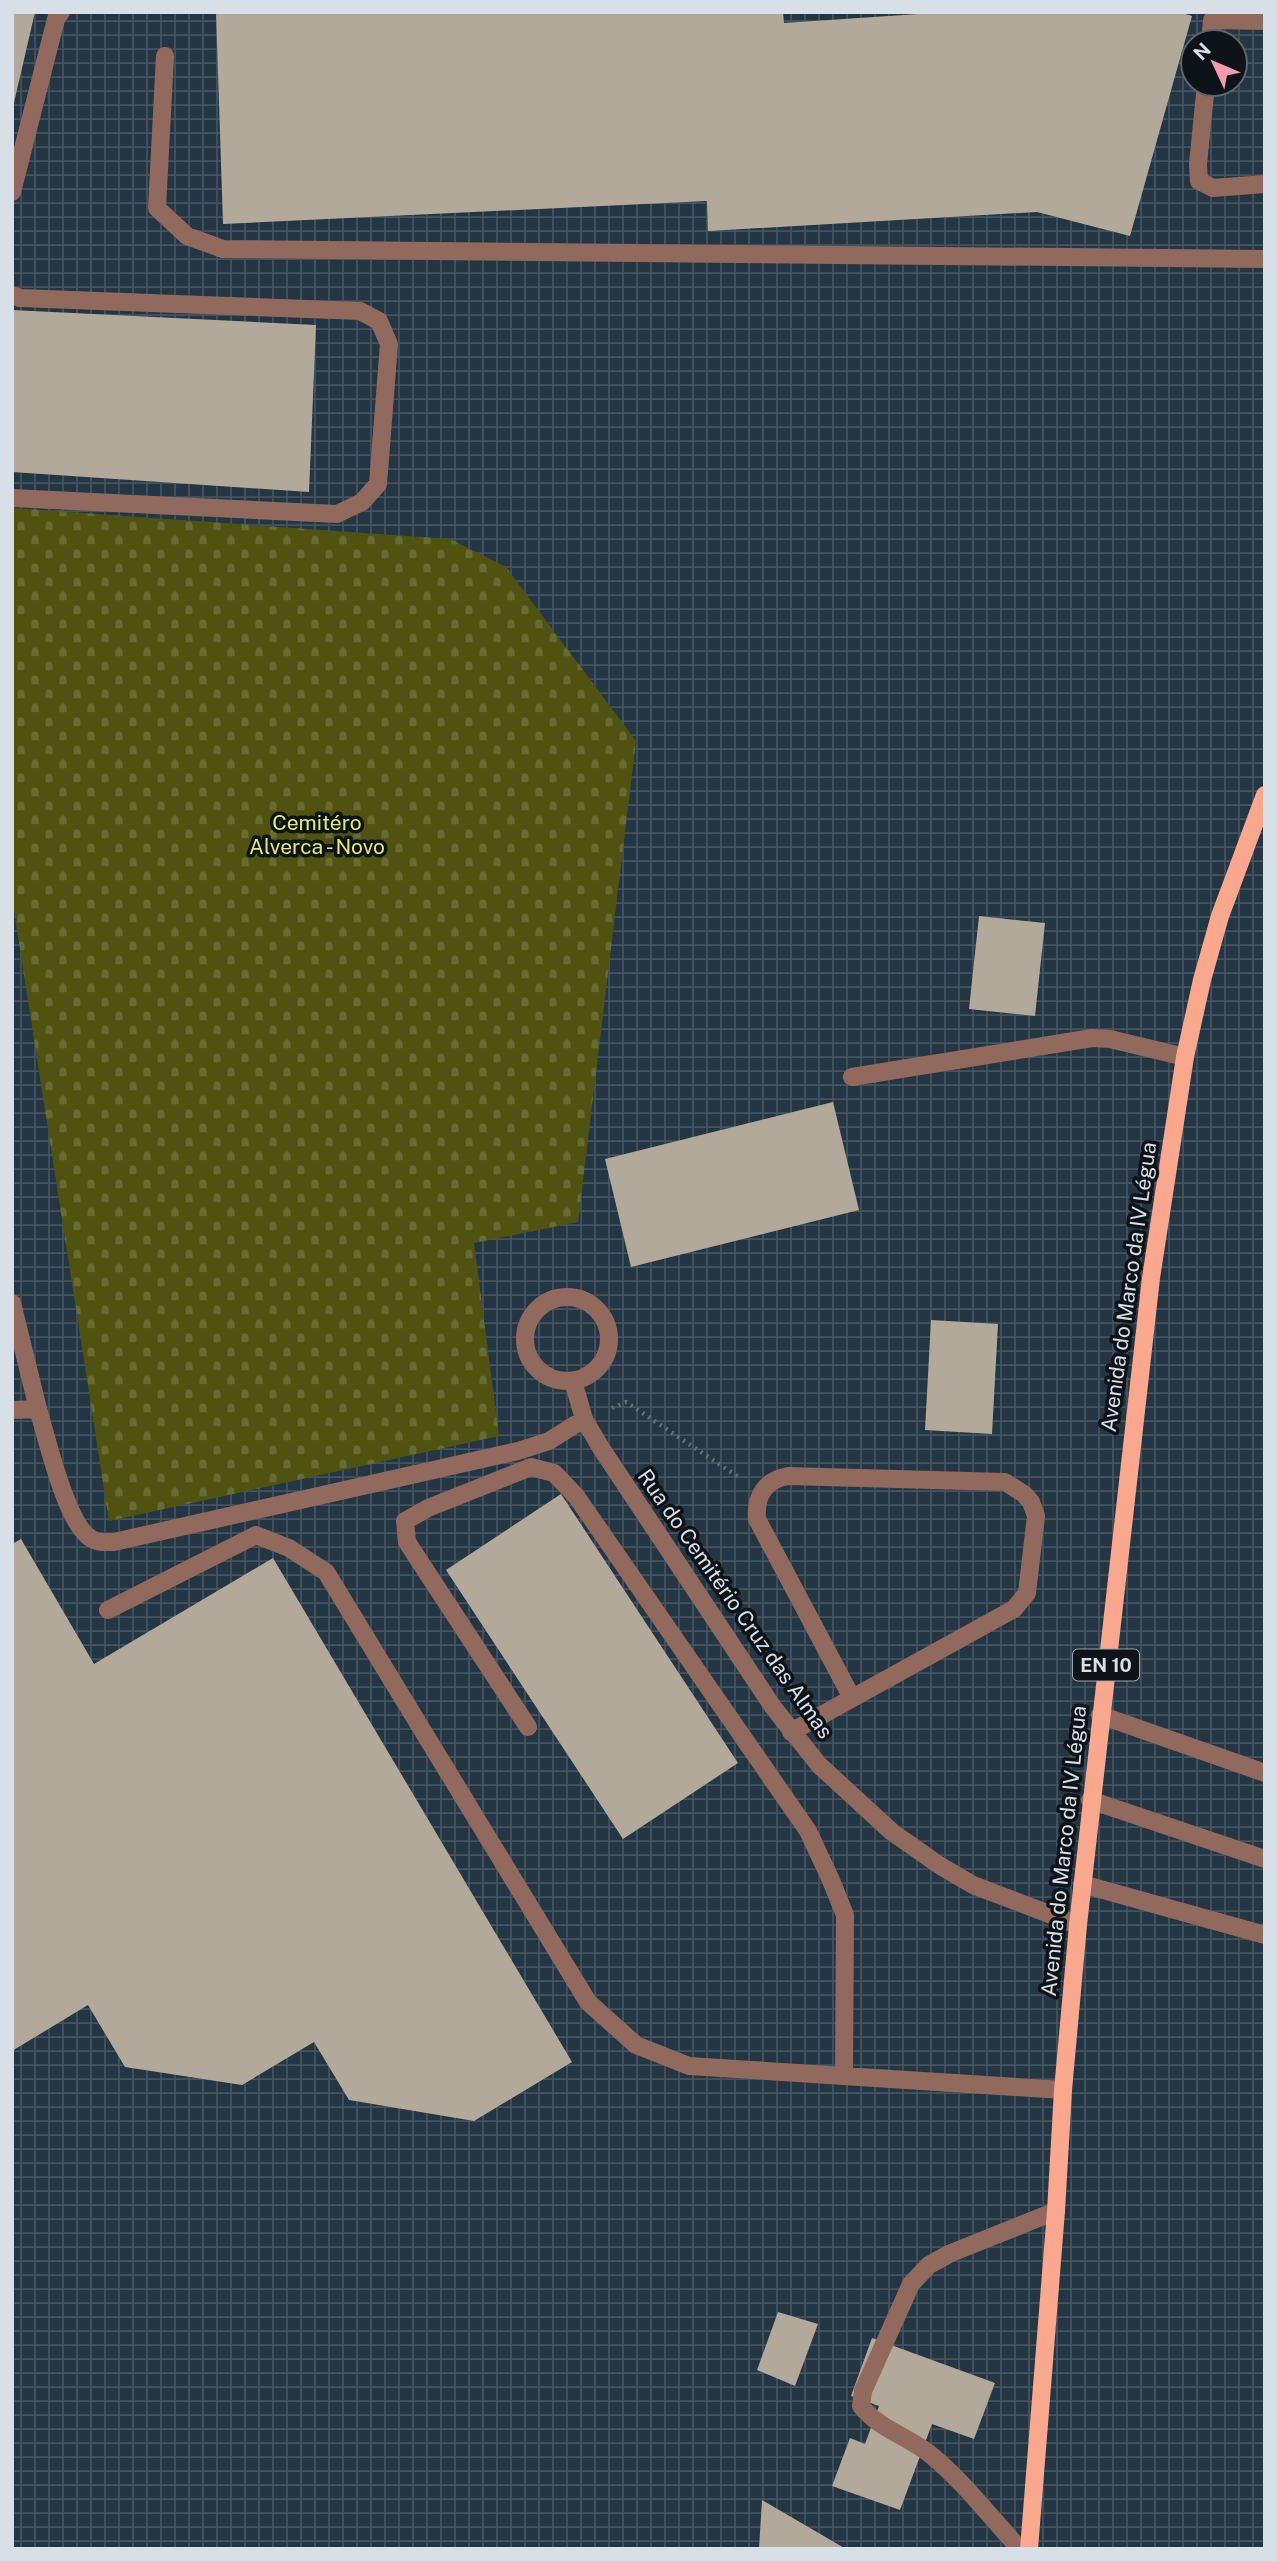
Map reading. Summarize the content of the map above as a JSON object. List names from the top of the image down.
{
  "streets": {
    "main road": ["Avenida do Marco da IV Légua", "EN 10"],
    "street": ["Rua do Cemitério Cruz das Almas"]
  },
  "crossings": [
    ["Avenida do Marco da IV Légua", "Rua do Cemitério Cruz das Almas"]
  ],
  "parks": ["Cemitéro Alverca - Novo"],
  "north": "top left"
}
